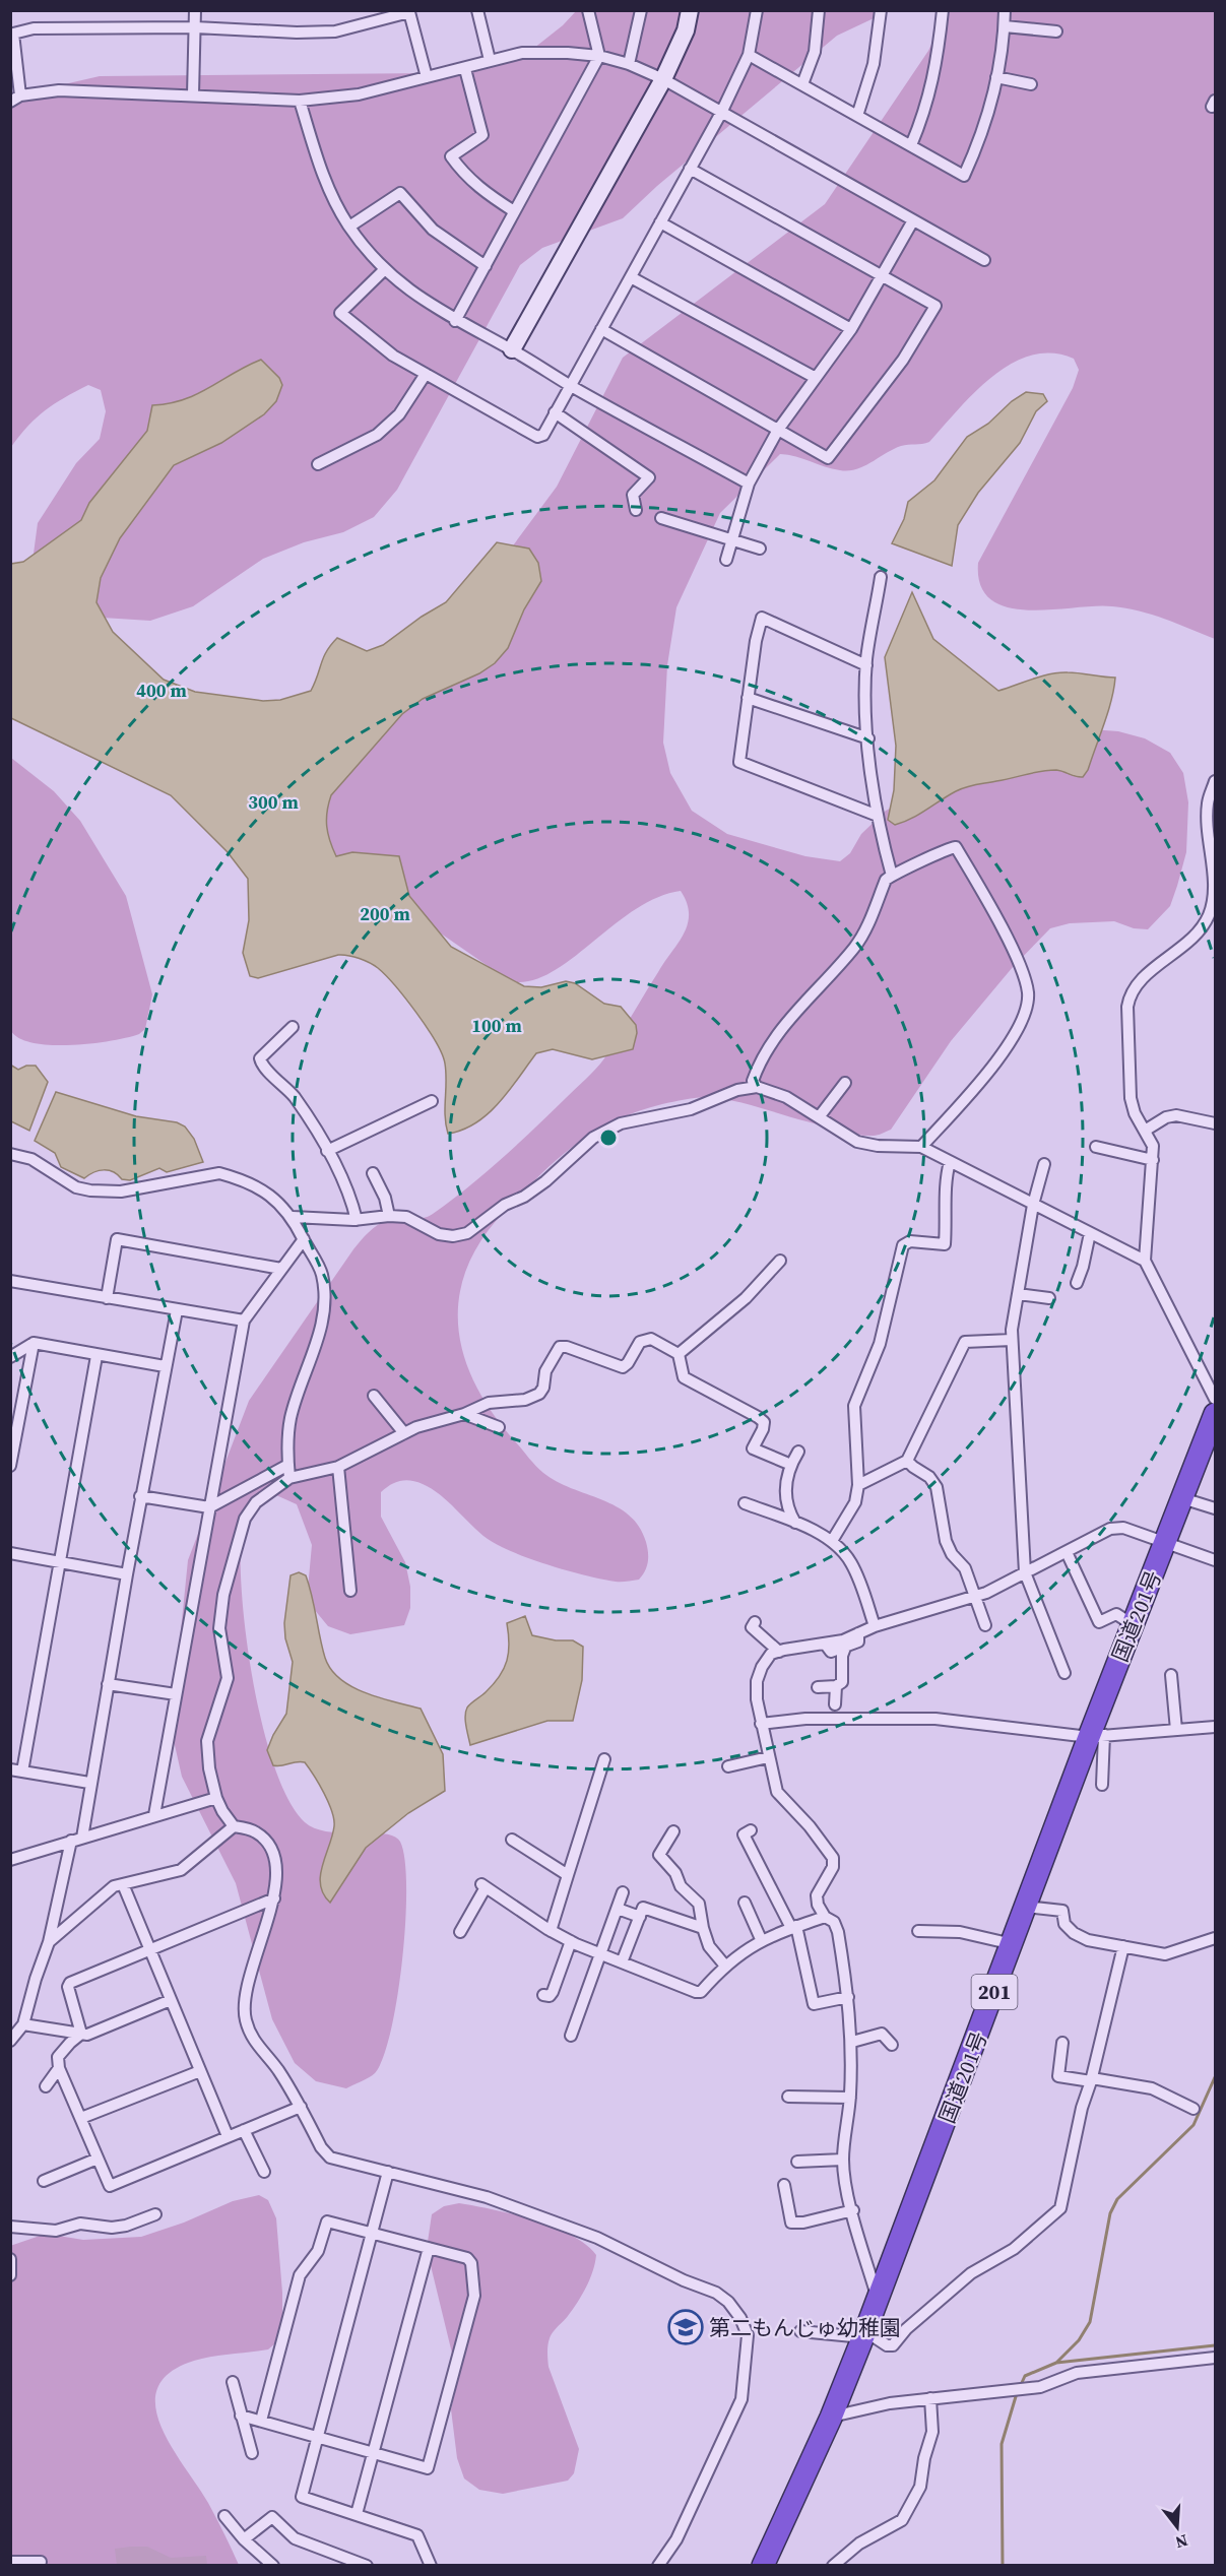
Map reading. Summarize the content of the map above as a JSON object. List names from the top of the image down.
{
  "streets": {
    "highway": ["国道201号", "201"]
  },
  "places": {
    "school or university": ["第二もんじゅ幼稚園"]
  },
  "north": "bottom",
  "rings": [
    "400 m",
    "300 m",
    "200 m",
    "100 m"
  ]
}
